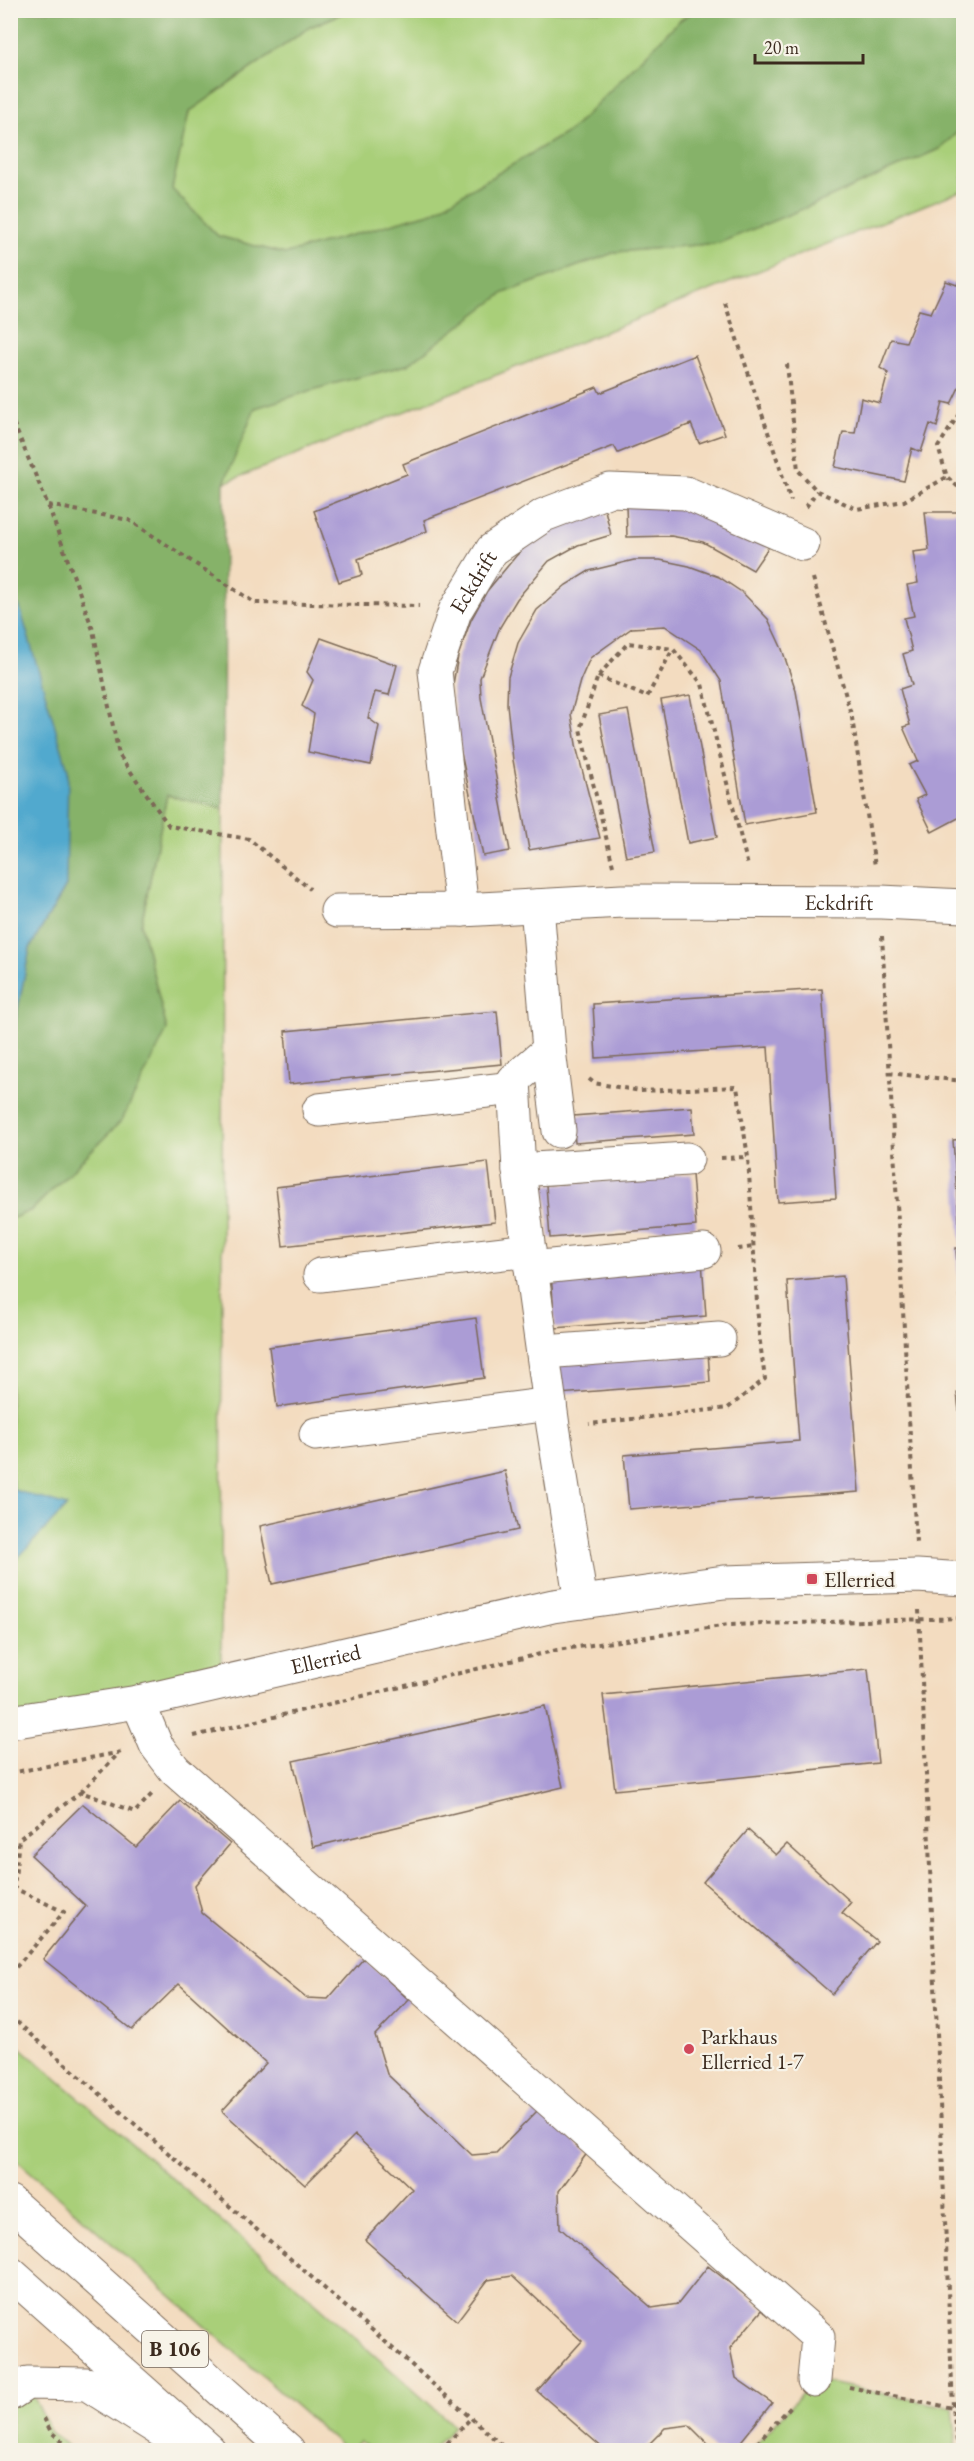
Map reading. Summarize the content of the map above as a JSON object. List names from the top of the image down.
{
  "streets": {
    "main road": ["Eckdrift", "Ellerried", "B 106"]
  },
  "places": {
    "transit": ["Ellerried"],
    "other": ["Parkhaus Ellerried 1-7"]
  },
  "scale_bar": "20 m"
}
